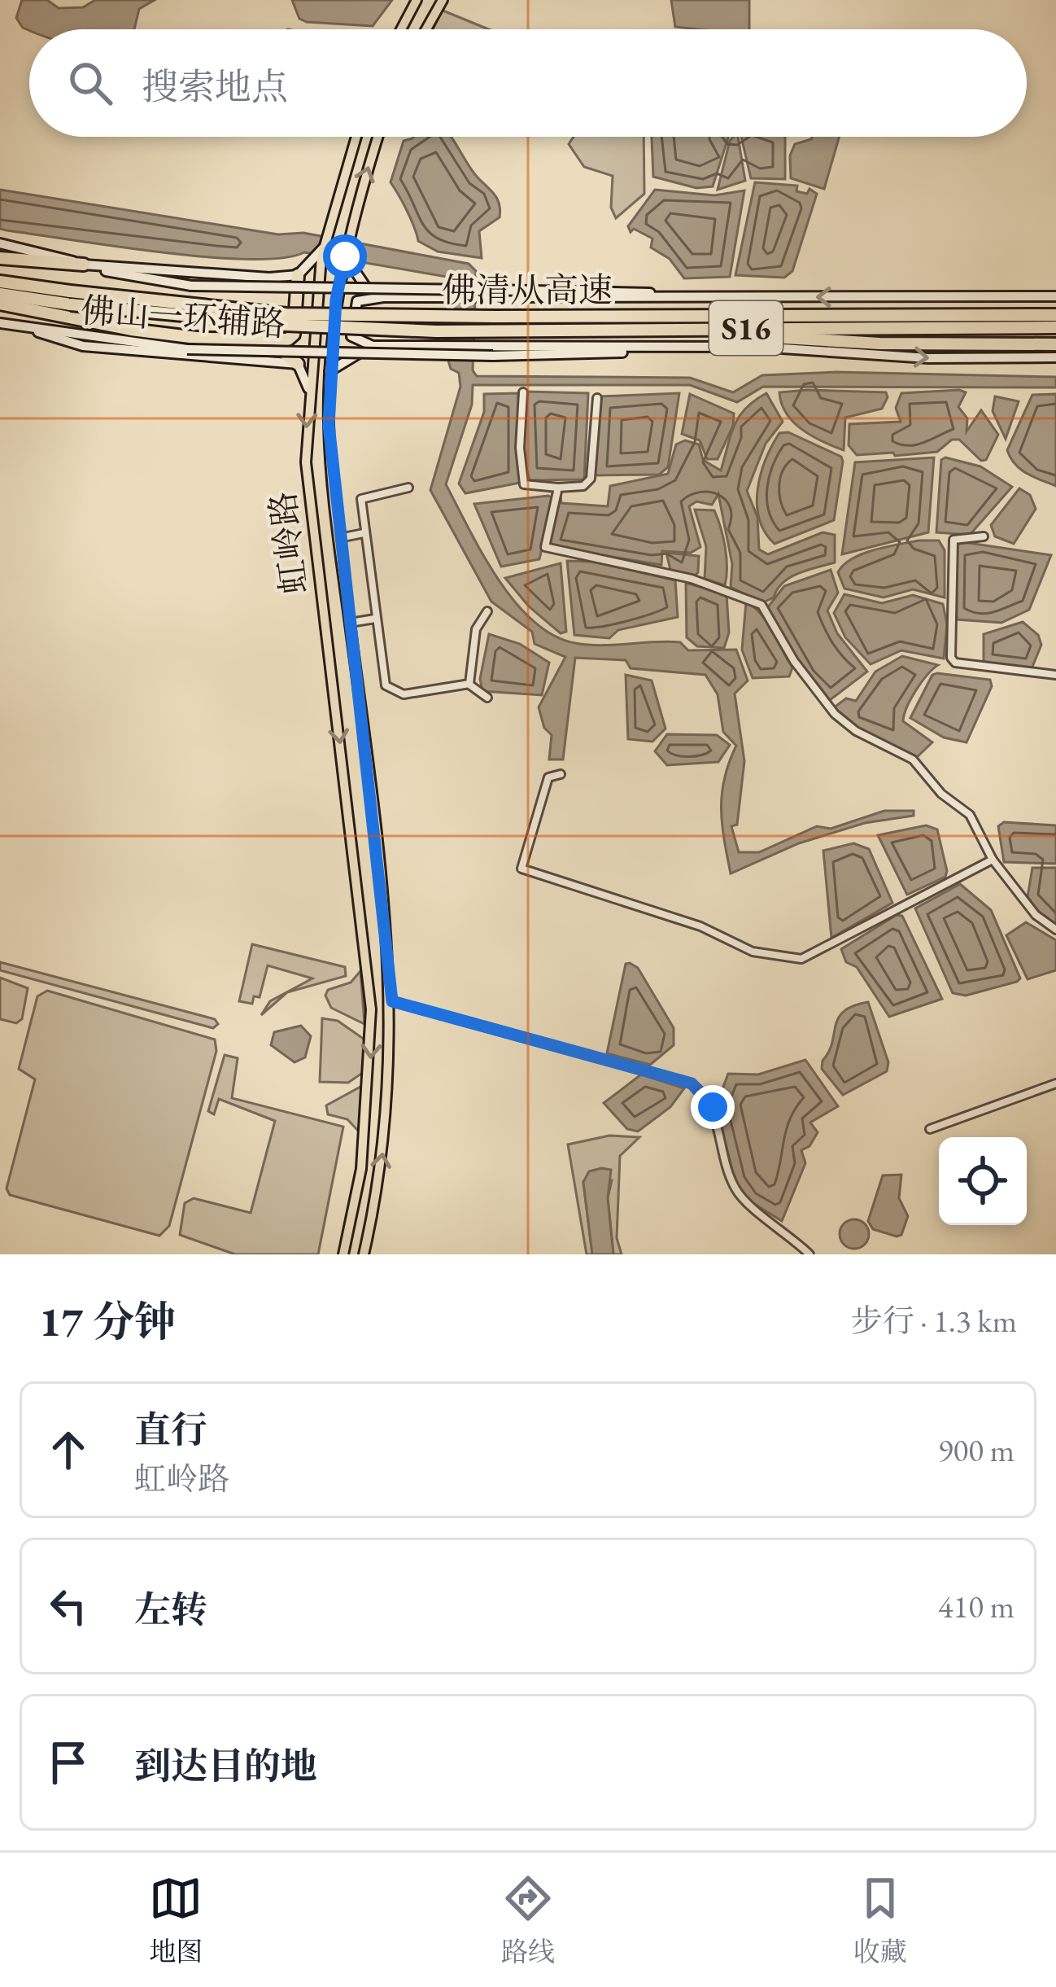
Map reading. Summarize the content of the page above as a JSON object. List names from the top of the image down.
{
  "streets": {
    "highway": ["佛清从高速", "S16"],
    "main road": ["佛山一环辅路", "虹岭路"]
  },
  "page": {
    "search": "搜索地点",
    "heading": ["17 分钟", "步行 · 1.3 km"],
    "list": [
      ["直行", "虹岭路", "900 m"],
      ["左转", "410 m"],
      "到达目的地"
    ],
    "nav": ["地图", "路线", "收藏"]
  }
}
